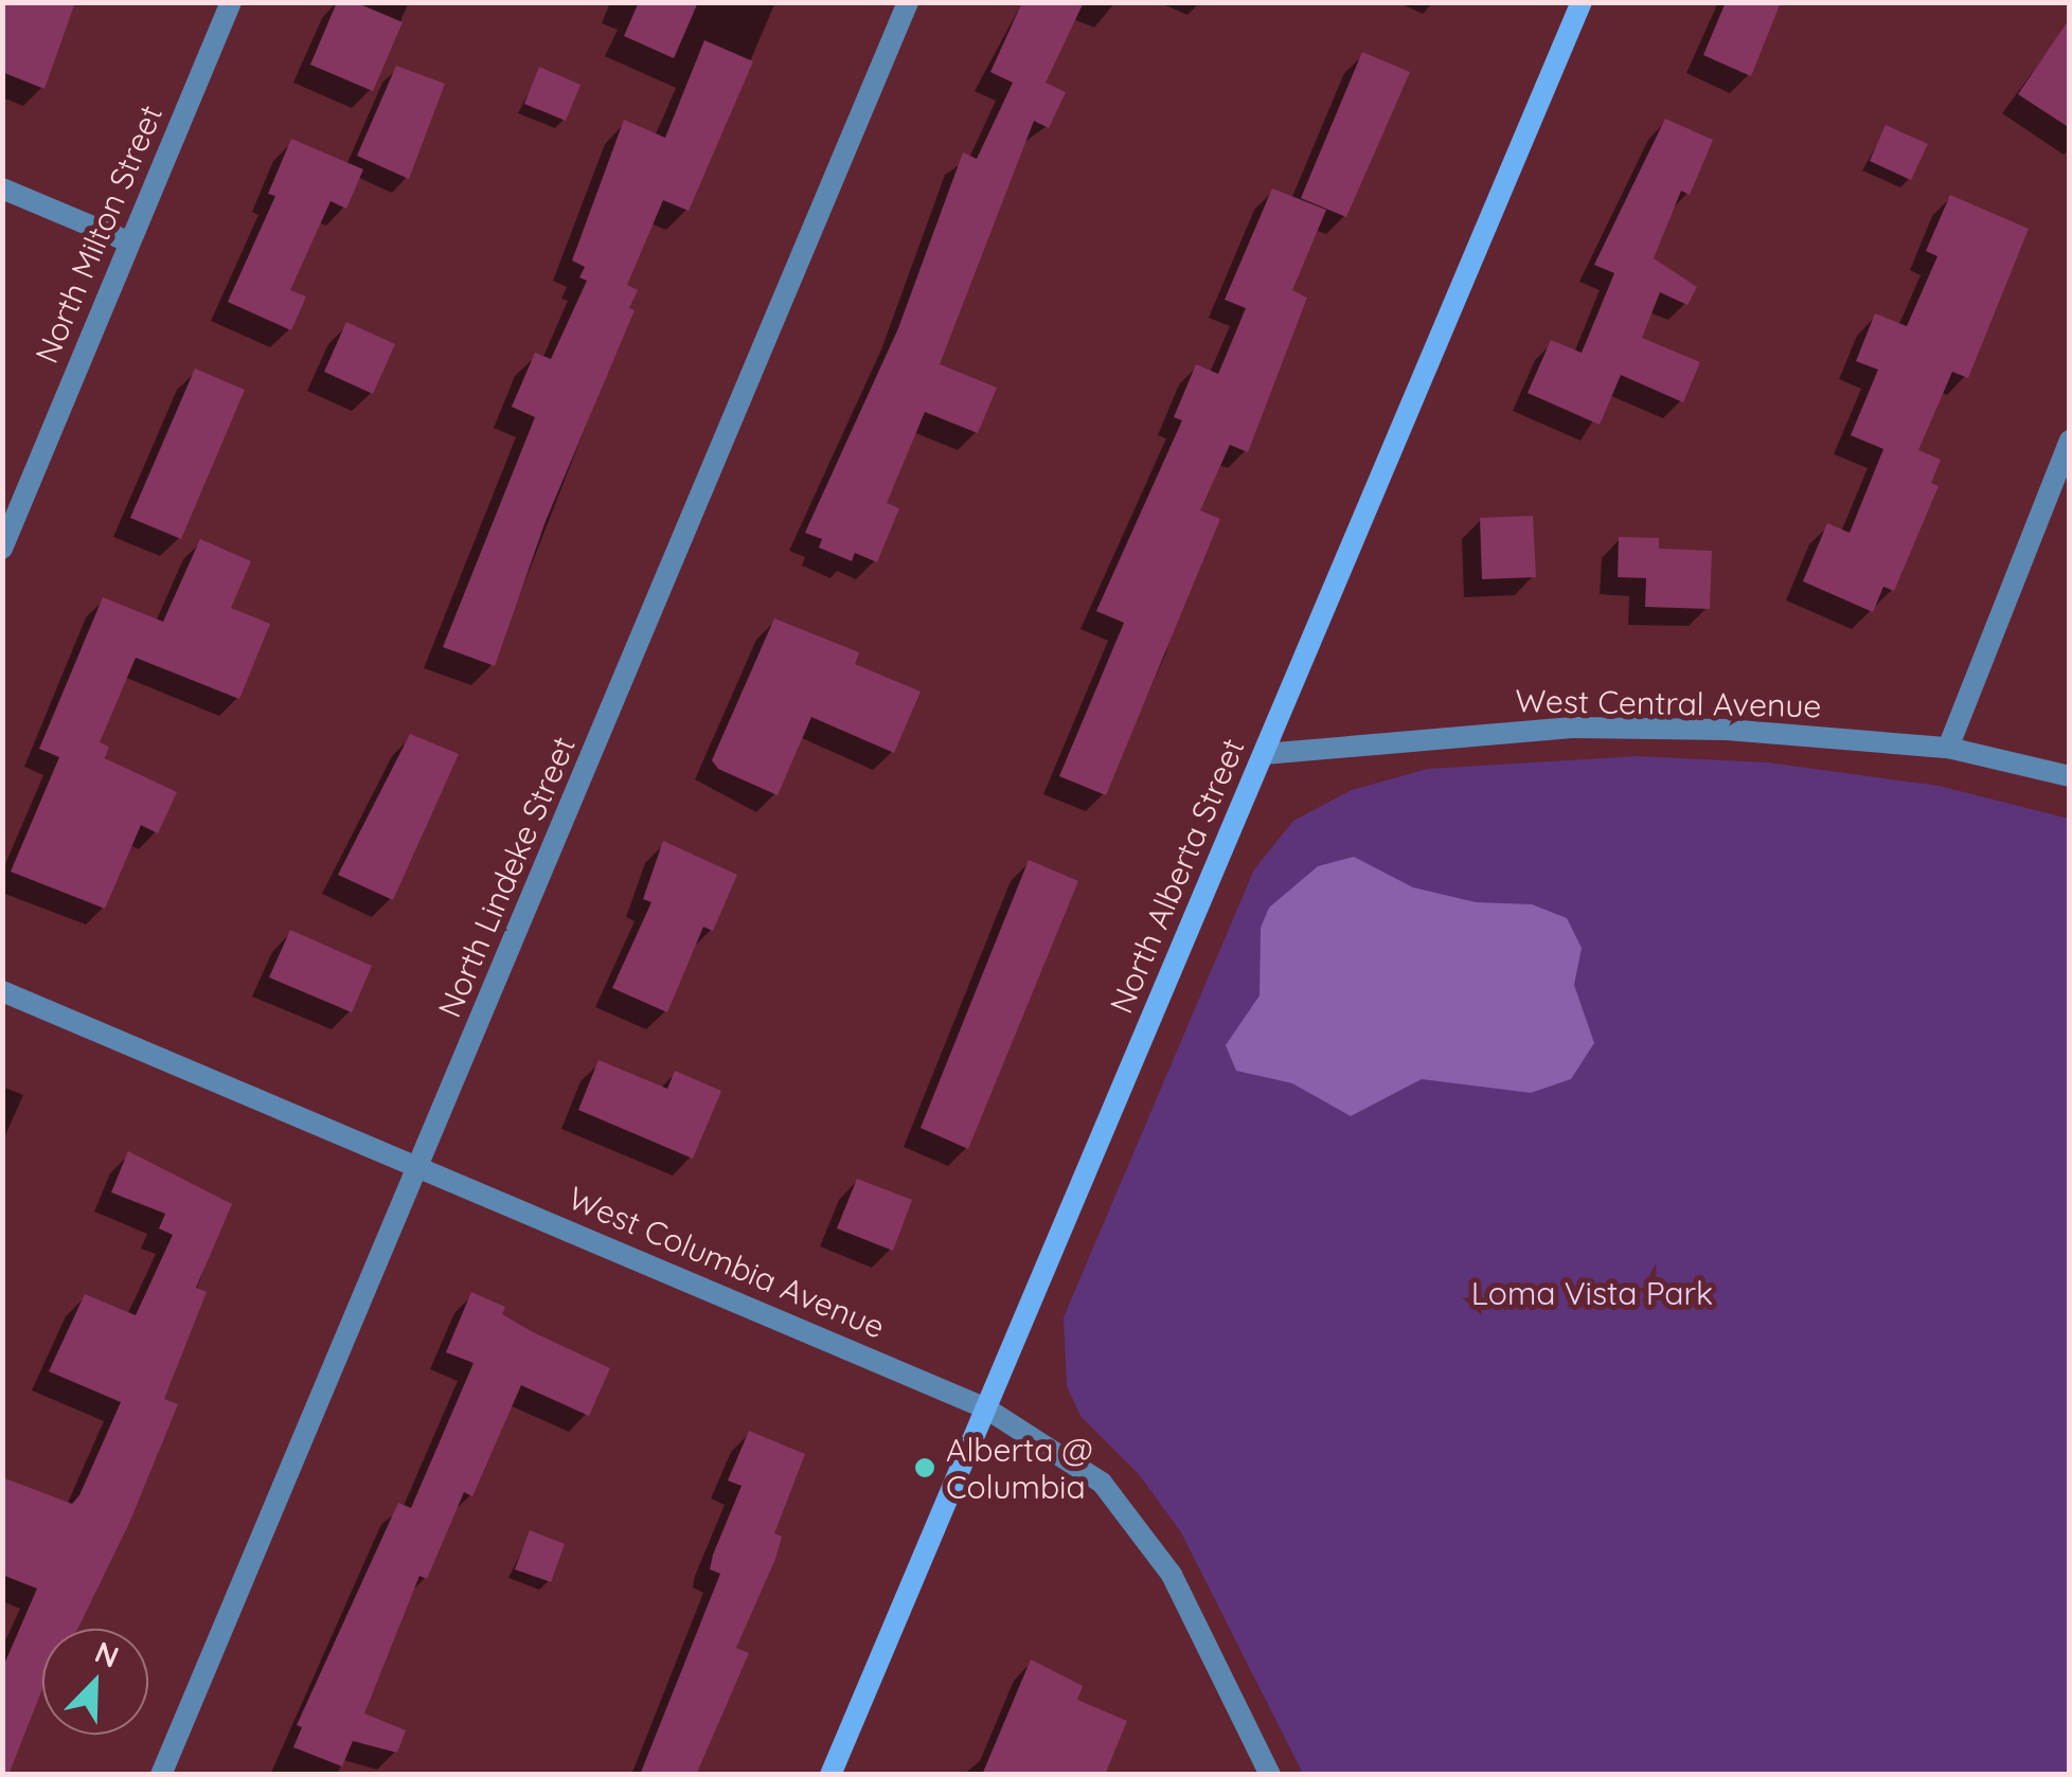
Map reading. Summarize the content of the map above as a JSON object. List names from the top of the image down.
{
  "streets": {
    "main road": ["North Alberta Street"],
    "street": [
      "North Milton Street",
      "West Central Avenue",
      "North Lindeke Street",
      "West Columbia Avenue"
    ]
  },
  "crossings": [
    ["West Central Avenue", "North Alberta Street"],
    ["North Alberta Street", "West Columbia Avenue"],
    ["North Lindeke Street", "West Columbia Avenue"]
  ],
  "parks": ["Loma Vista Park"],
  "places": ["Alberta @ Columbia"],
  "north": "top right"
}
